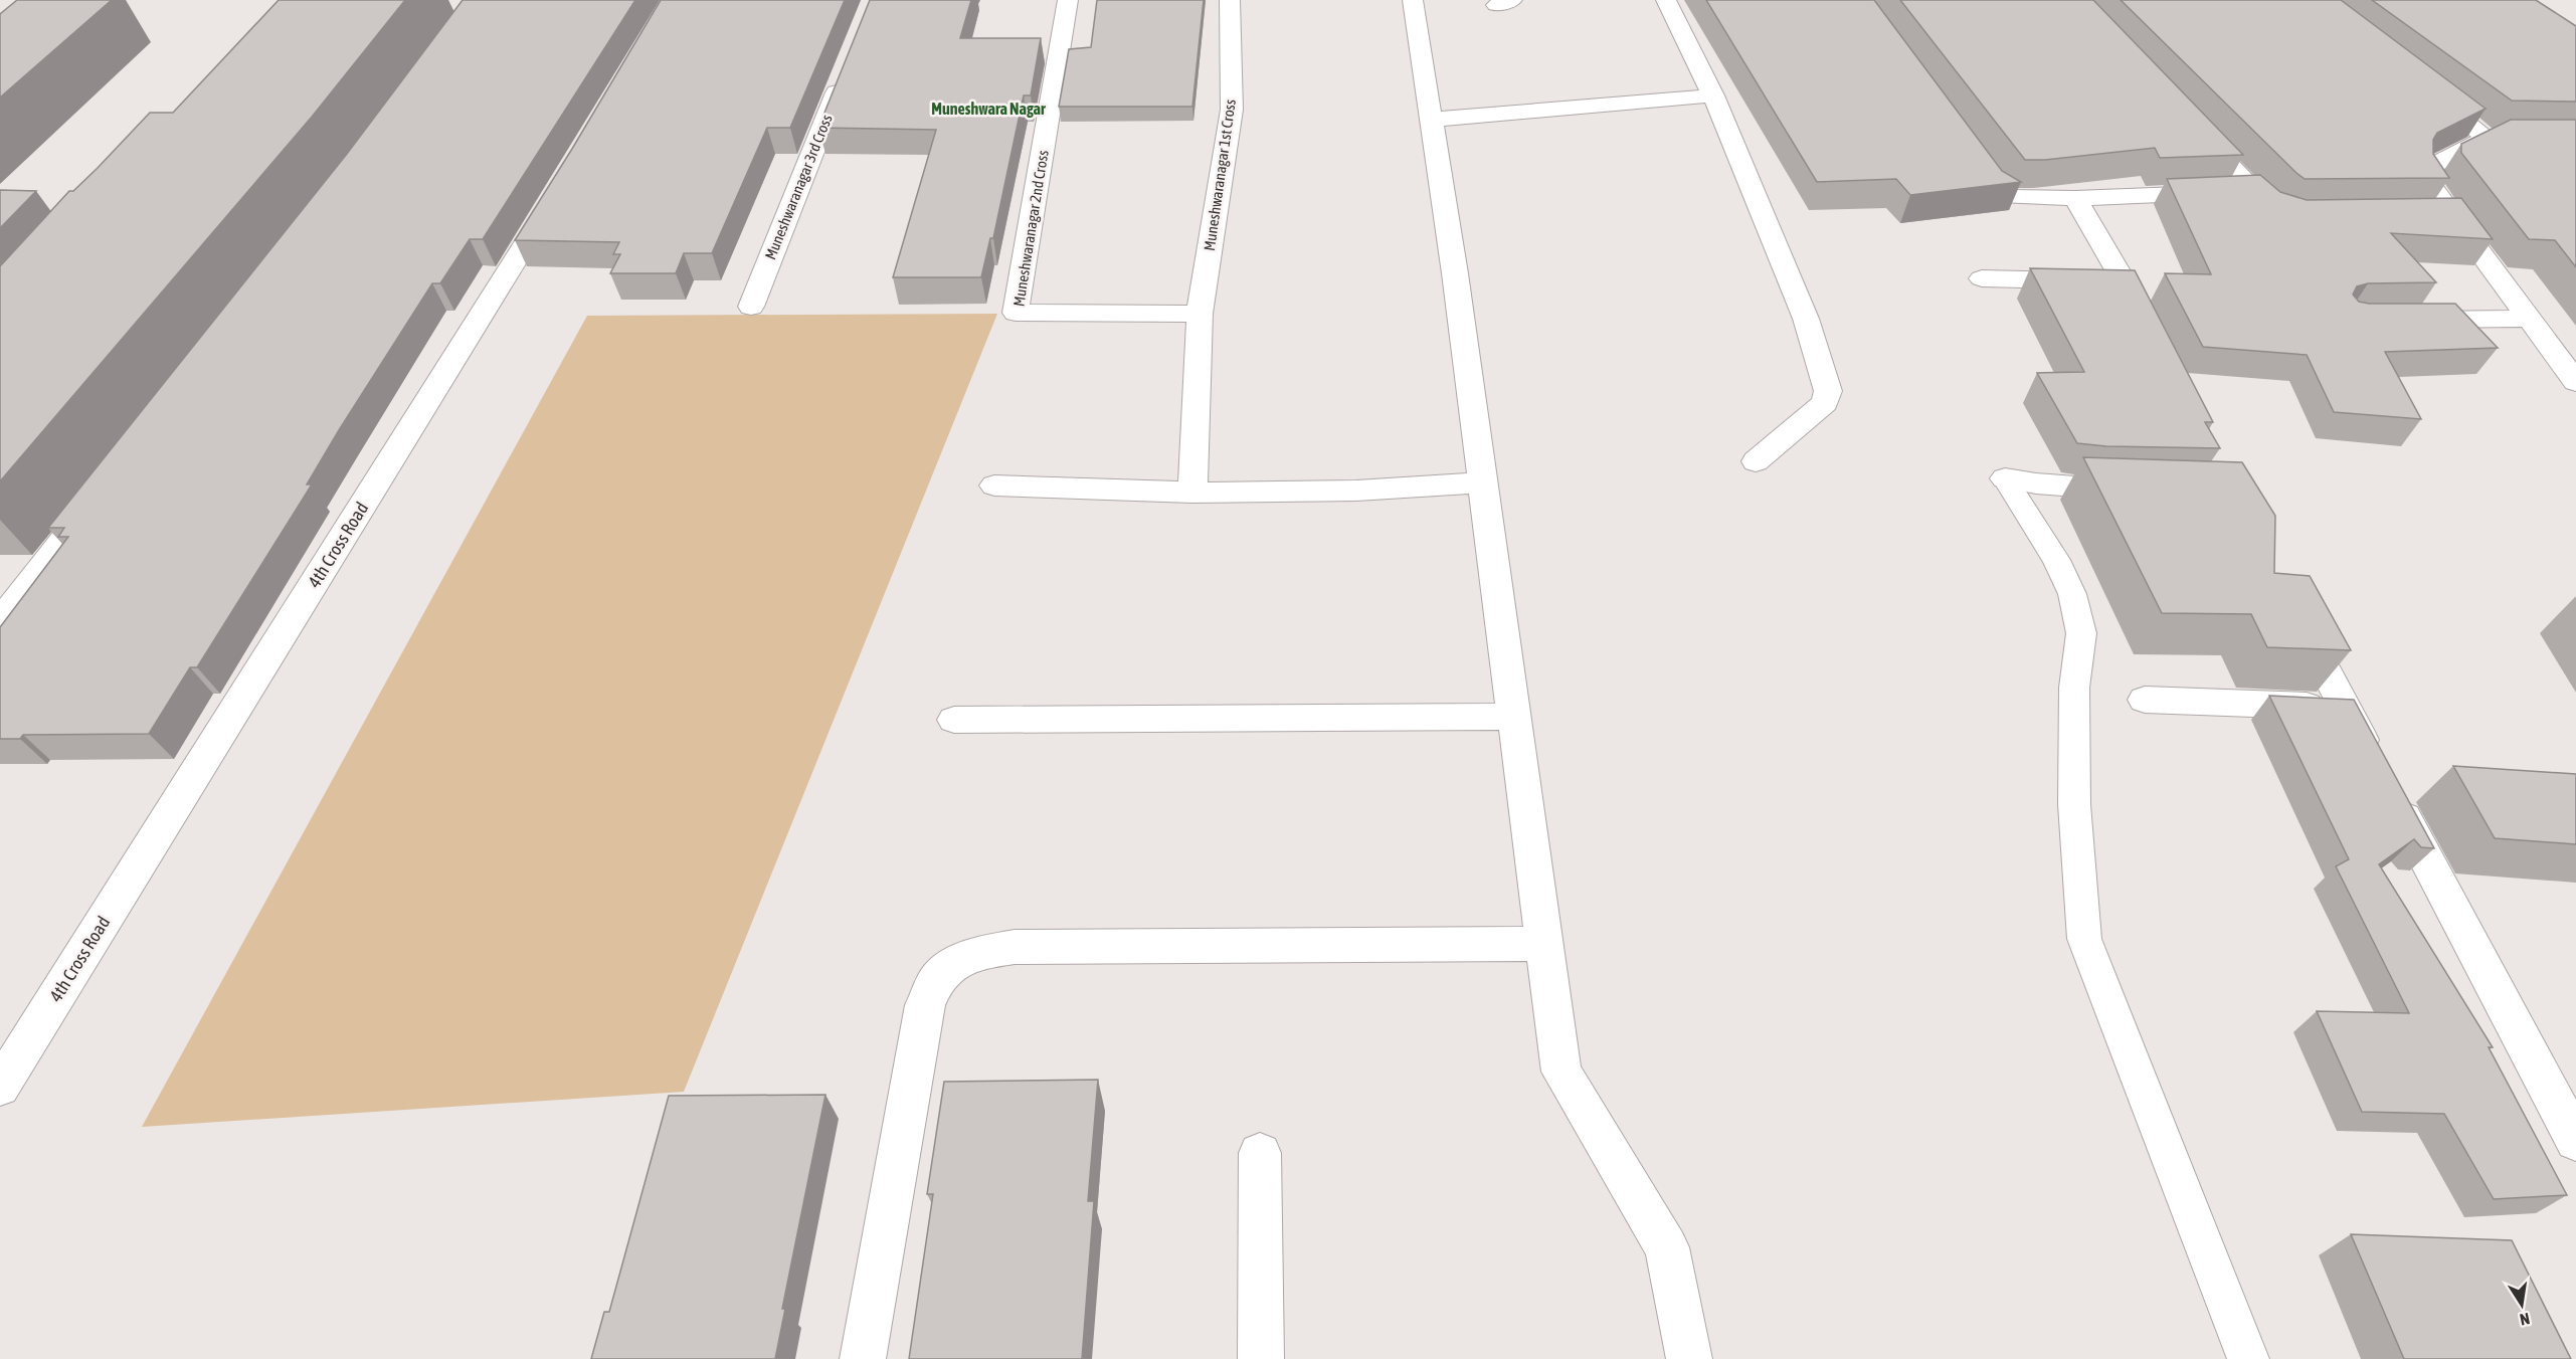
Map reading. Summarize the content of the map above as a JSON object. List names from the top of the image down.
{
  "streets": {
    "street": [
      "Muneshwaranagar 1st Cross",
      "Muneshwaranagar 3rd Cross",
      "Muneshwaranagar 2nd Cross",
      "4th Cross Road"
    ]
  },
  "crossings": [
    ["Muneshwaranagar 1st Cross", "Muneshwaranagar 2nd Cross"]
  ],
  "districts": ["Muneshwara Nagar"],
  "north": "bottom"
}
